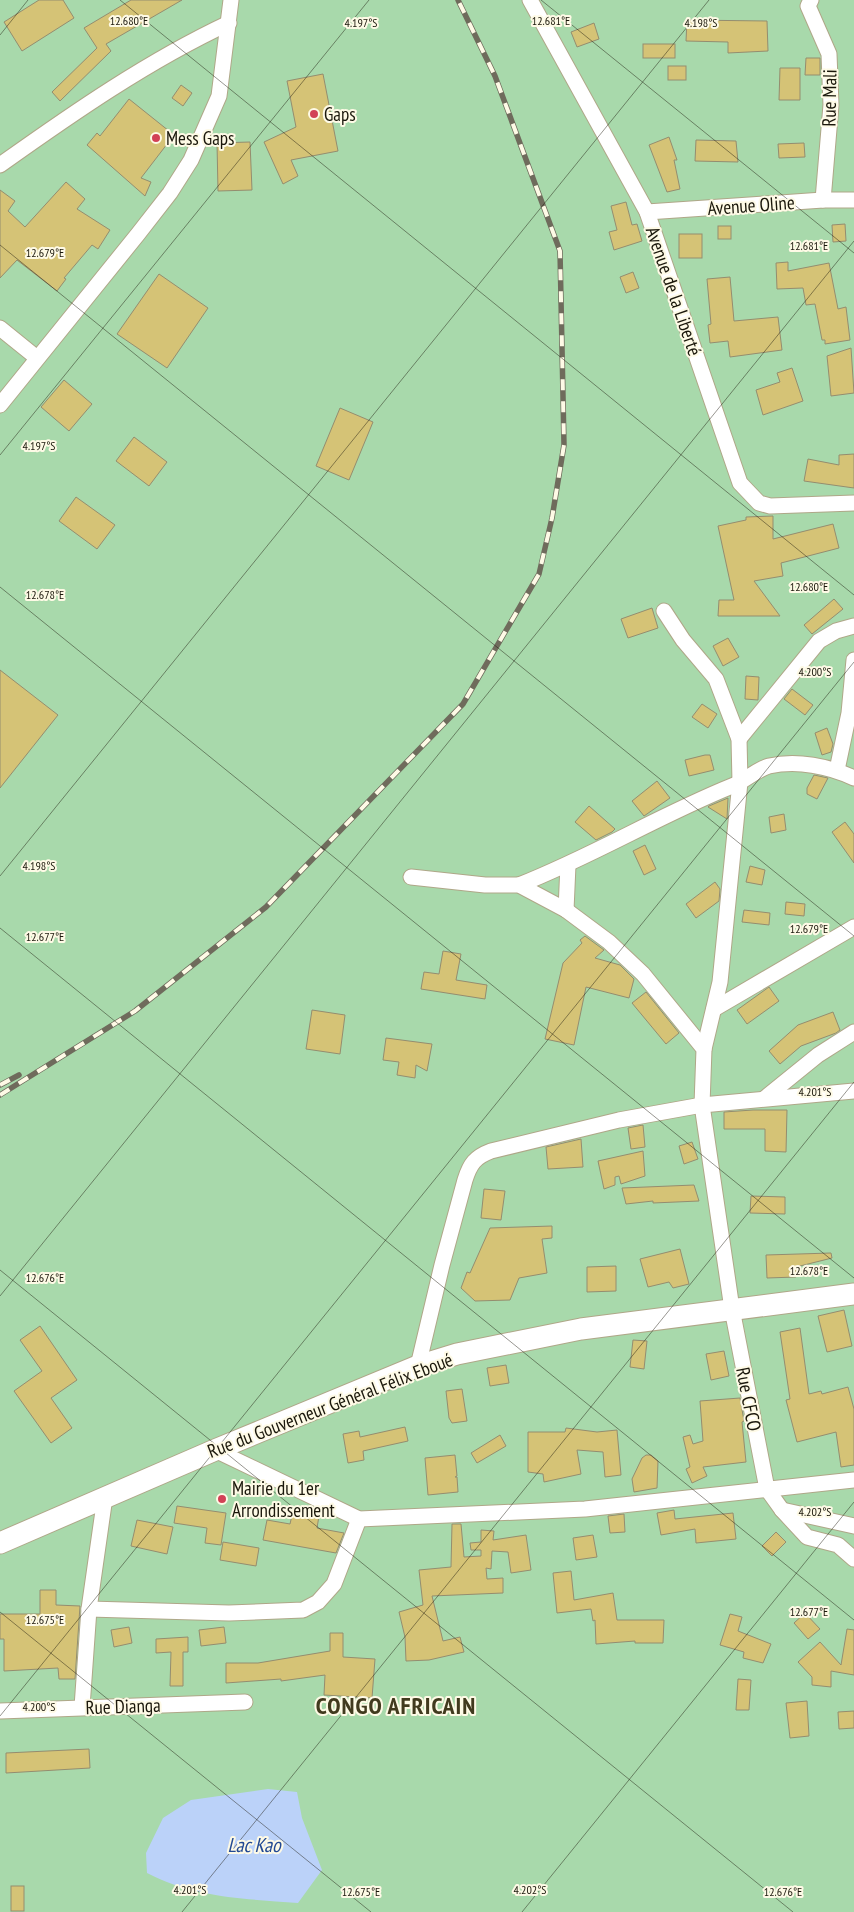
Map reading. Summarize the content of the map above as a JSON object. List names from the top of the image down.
{
  "streets": {
    "main road": ["Rue du Gouverneur Général Félix Eboué"],
    "street": [
      "Rue Mali",
      "Avenue Oline",
      "Avenue de la Liberté",
      "Rue CFCO",
      "Rue Dianga"
    ]
  },
  "crossings": [
    ["Rue Mali", "Avenue Oline"],
    ["Avenue Oline", "Avenue de la Liberté"],
    ["Rue CFCO", "Rue du Gouverneur Général Félix Eboué"]
  ],
  "districts": ["CONGO AFRICAIN"],
  "water": ["Lac Kao"],
  "places": ["Gaps", "Mess Gaps", "Mairie du 1er Arrondissement"],
  "coordinates": [
    "12.680°E",
    "12.681°E",
    "4.197°S",
    "4.198°S",
    "12.679°E",
    "12.678°E",
    "4.200°S",
    "12.677°E",
    "4.201°S",
    "12.676°E",
    "4.202°S",
    "12.675°E"
  ]
}
